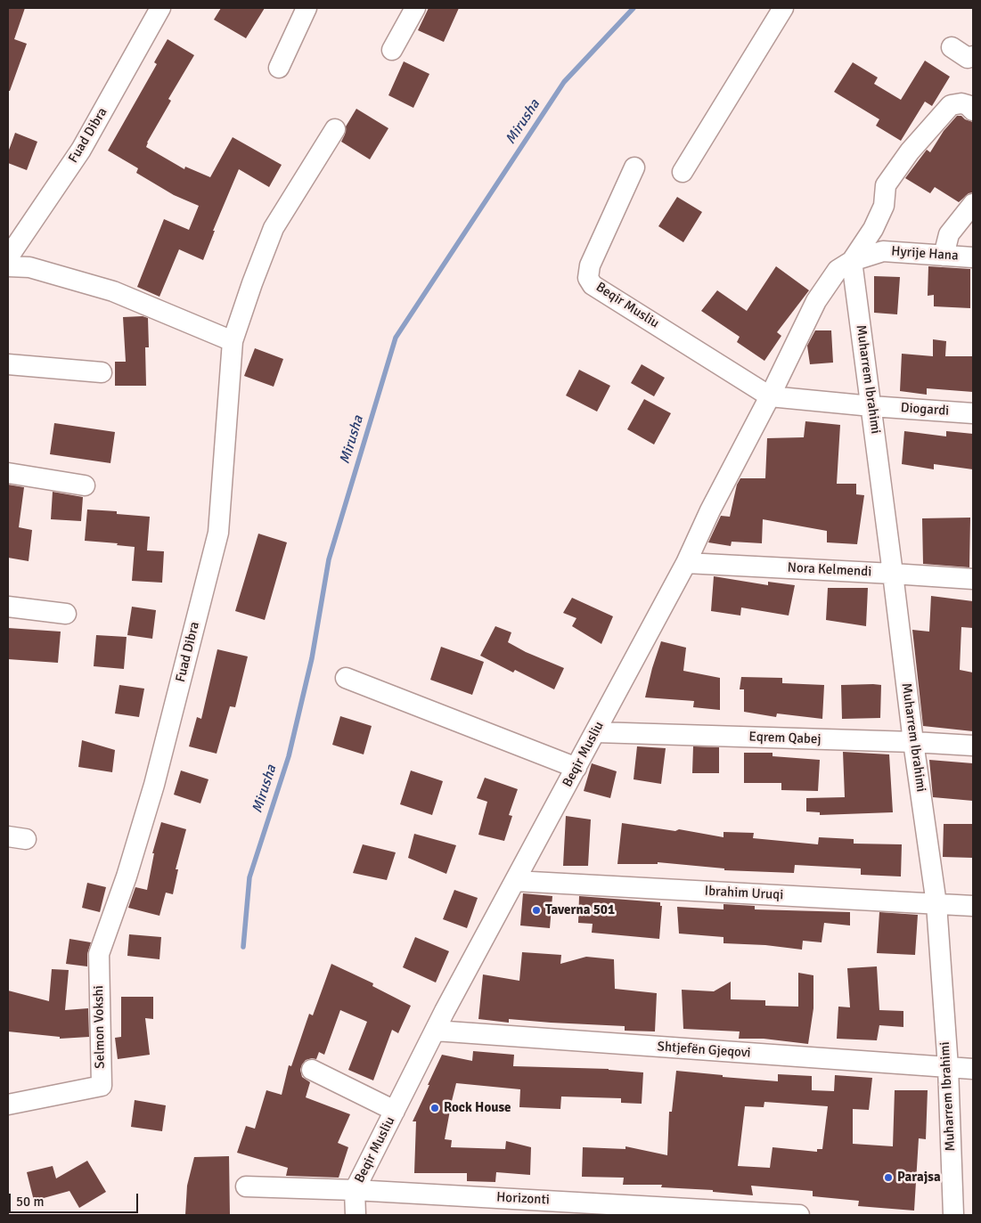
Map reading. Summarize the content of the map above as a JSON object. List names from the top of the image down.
{
  "streets": {
    "street": [
      "Fuad Dibra",
      "Hyrije Hana",
      "Beqir Musliu",
      "Muharrem Ibrahimi",
      "Diogardi",
      "Nora Kelmendi",
      "Eqrem Qabej",
      "Ibrahim Uruqi",
      "Selmon Vokshi",
      "Shtjefën Gjeqovi",
      "Horizonti"
    ]
  },
  "crossings": [
    ["Fuad Dibra", "Selmon Vokshi"],
    ["Hyrije Hana", "Beqir Musliu"],
    ["Hyrije Hana", "Muharrem Ibrahimi"],
    ["Beqir Musliu", "Muharrem Ibrahimi"],
    ["Beqir Musliu", "Diogardi"],
    ["Beqir Musliu", "Nora Kelmendi"],
    ["Beqir Musliu", "Eqrem Qabej"],
    ["Beqir Musliu", "Ibrahim Uruqi"],
    ["Beqir Musliu", "Shtjefën Gjeqovi"],
    ["Beqir Musliu", "Horizonti"],
    ["Muharrem Ibrahimi", "Diogardi"],
    ["Muharrem Ibrahimi", "Nora Kelmendi"],
    ["Muharrem Ibrahimi", "Eqrem Qabej"],
    ["Muharrem Ibrahimi", "Ibrahim Uruqi"],
    ["Muharrem Ibrahimi", "Shtjefën Gjeqovi"]
  ],
  "water": ["Mirusha"],
  "places": ["Taverna 501", "Rock House", "Parajsa"],
  "scale_bar": "50 m"
}
